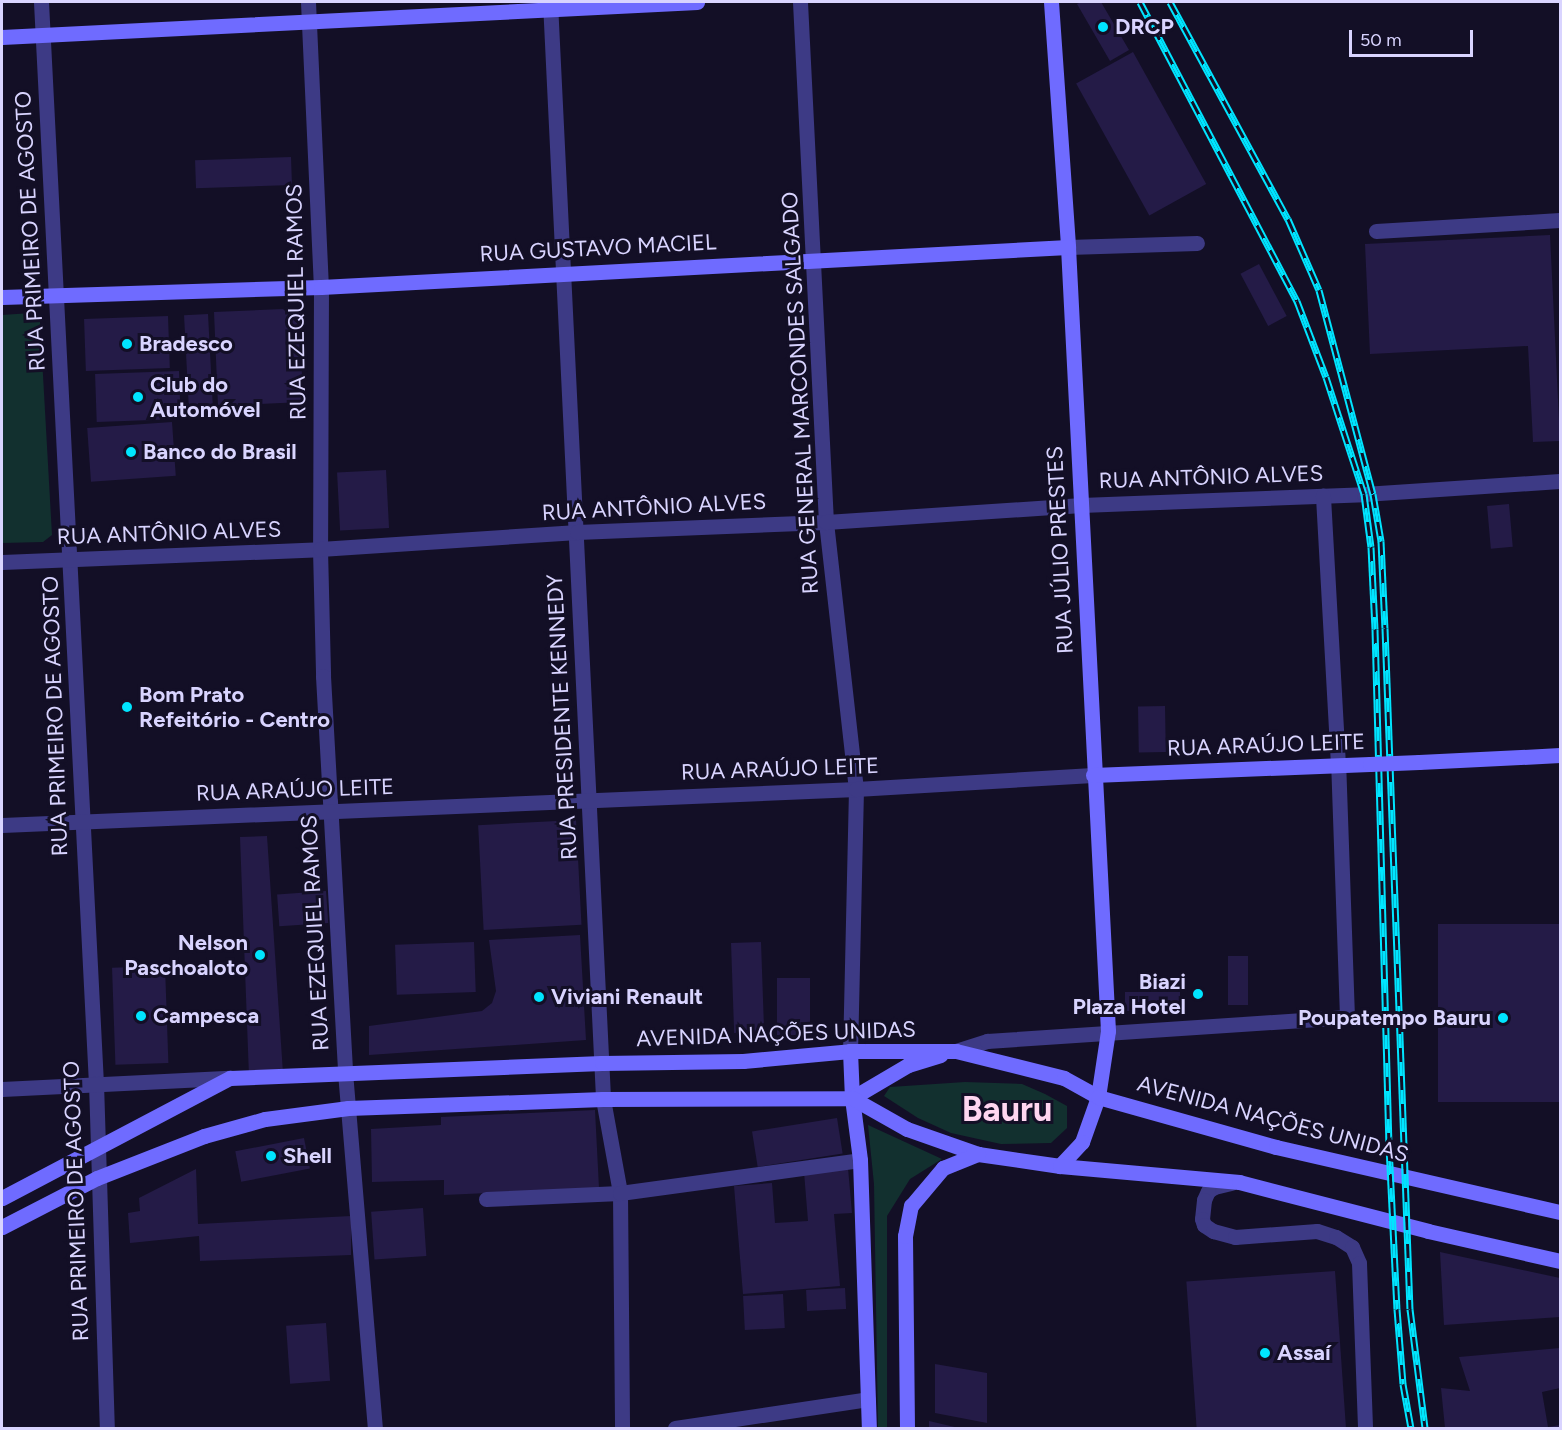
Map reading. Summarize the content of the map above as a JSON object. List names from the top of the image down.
{
  "streets": {
    "street": [
      "RUA PRIMEIRO DE AGOSTO",
      "RUA GUSTAVO MACIEL",
      "RUA EZEQUIEL RAMOS",
      "RUA GENERAL MARCONDES SALGADO",
      "RUA ANTÔNIO ALVES",
      "RUA JÚLIO PRESTES",
      "RUA PRESIDENTE KENNEDY",
      "RUA ARAÚJO LEITE",
      "AVENIDA NAÇÕES UNIDAS"
    ]
  },
  "crossings": [
    ["RUA PRIMEIRO DE AGOSTO", "RUA GUSTAVO MACIEL"],
    ["RUA PRIMEIRO DE AGOSTO", "RUA ANTÔNIO ALVES"],
    ["RUA PRIMEIRO DE AGOSTO", "RUA ARAÚJO LEITE"],
    ["RUA PRIMEIRO DE AGOSTO", "AVENIDA NAÇÕES UNIDAS"],
    ["RUA GUSTAVO MACIEL", "RUA EZEQUIEL RAMOS"],
    ["RUA GUSTAVO MACIEL", "RUA GENERAL MARCONDES SALGADO"],
    ["RUA GUSTAVO MACIEL", "RUA JÚLIO PRESTES"],
    ["RUA GUSTAVO MACIEL", "RUA PRESIDENTE KENNEDY"],
    ["RUA EZEQUIEL RAMOS", "RUA ANTÔNIO ALVES"],
    ["RUA EZEQUIEL RAMOS", "RUA ARAÚJO LEITE"],
    ["RUA EZEQUIEL RAMOS", "AVENIDA NAÇÕES UNIDAS"],
    ["RUA GENERAL MARCONDES SALGADO", "RUA ANTÔNIO ALVES"],
    ["RUA GENERAL MARCONDES SALGADO", "RUA ARAÚJO LEITE"],
    ["RUA GENERAL MARCONDES SALGADO", "AVENIDA NAÇÕES UNIDAS"],
    ["RUA ANTÔNIO ALVES", "RUA JÚLIO PRESTES"],
    ["RUA ANTÔNIO ALVES", "RUA PRESIDENTE KENNEDY"],
    ["RUA JÚLIO PRESTES", "RUA ARAÚJO LEITE"],
    ["RUA JÚLIO PRESTES", "AVENIDA NAÇÕES UNIDAS"],
    ["RUA PRESIDENTE KENNEDY", "RUA ARAÚJO LEITE"],
    ["RUA PRESIDENTE KENNEDY", "AVENIDA NAÇÕES UNIDAS"]
  ],
  "districts": ["Bauru"],
  "places": [
    "DRCP",
    "Bradesco",
    "Club do Automóvel",
    "Banco do Brasil",
    "Bom Prato Refeitório - Centro",
    "Nelson Paschoaloto",
    "Biazi Plaza Hotel",
    "Viviani Renault",
    "Campesca",
    "Poupatempo Bauru",
    "Shell",
    "Assaí"
  ],
  "scale_bar": "50 m"
}
